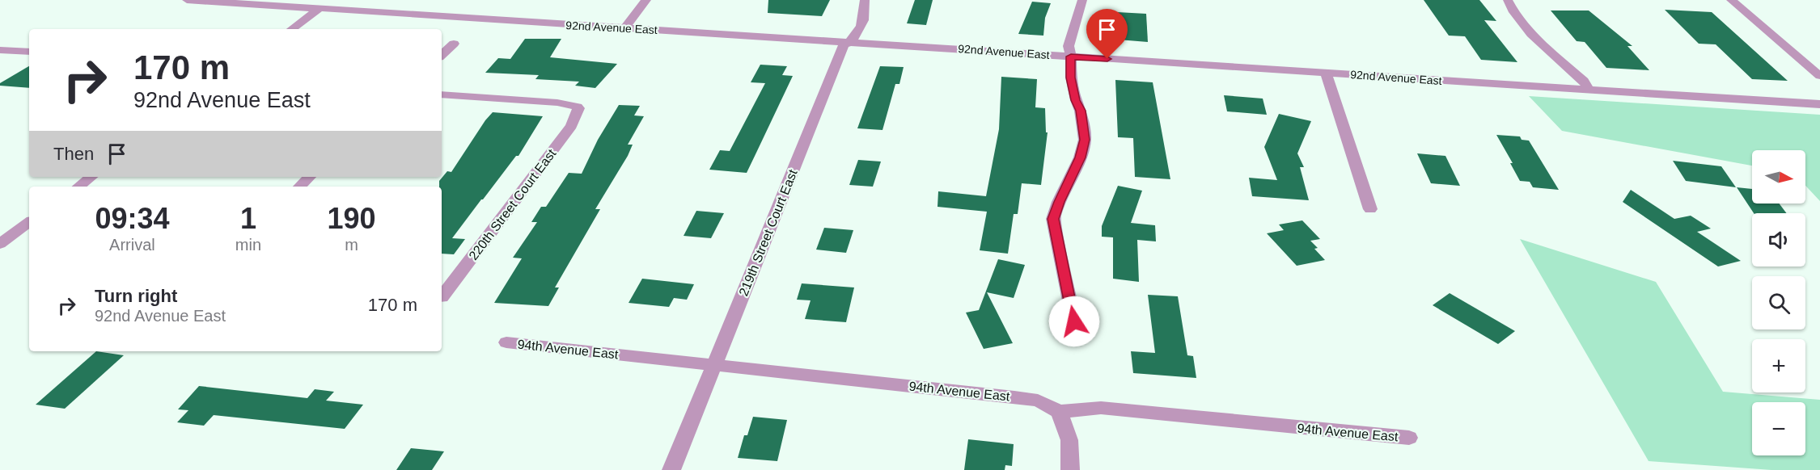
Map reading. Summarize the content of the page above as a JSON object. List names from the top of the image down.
{
  "streets": {
    "street": [
      "92nd Avenue East",
      "220th Street Court East",
      "219th Street Court East",
      "94th Avenue East"
    ]
  },
  "crossings": [
    ["92nd Avenue East", "219th Street Court East"],
    ["219th Street Court East", "94th Avenue East"]
  ],
  "north": "right",
  "page": {
    "turn": ["170 m", "92nd Avenue East"],
    "then": "Then",
    "map_buttons": ["+", "−"],
    "eta": [
      "09:34",
      "Arrival",
      "1",
      "min",
      "190",
      "m"
    ],
    "list": [
      {
        "name": "Turn right",
        "note": "92nd Avenue East",
        "value": "170 m"
      }
    ]
  }
}
